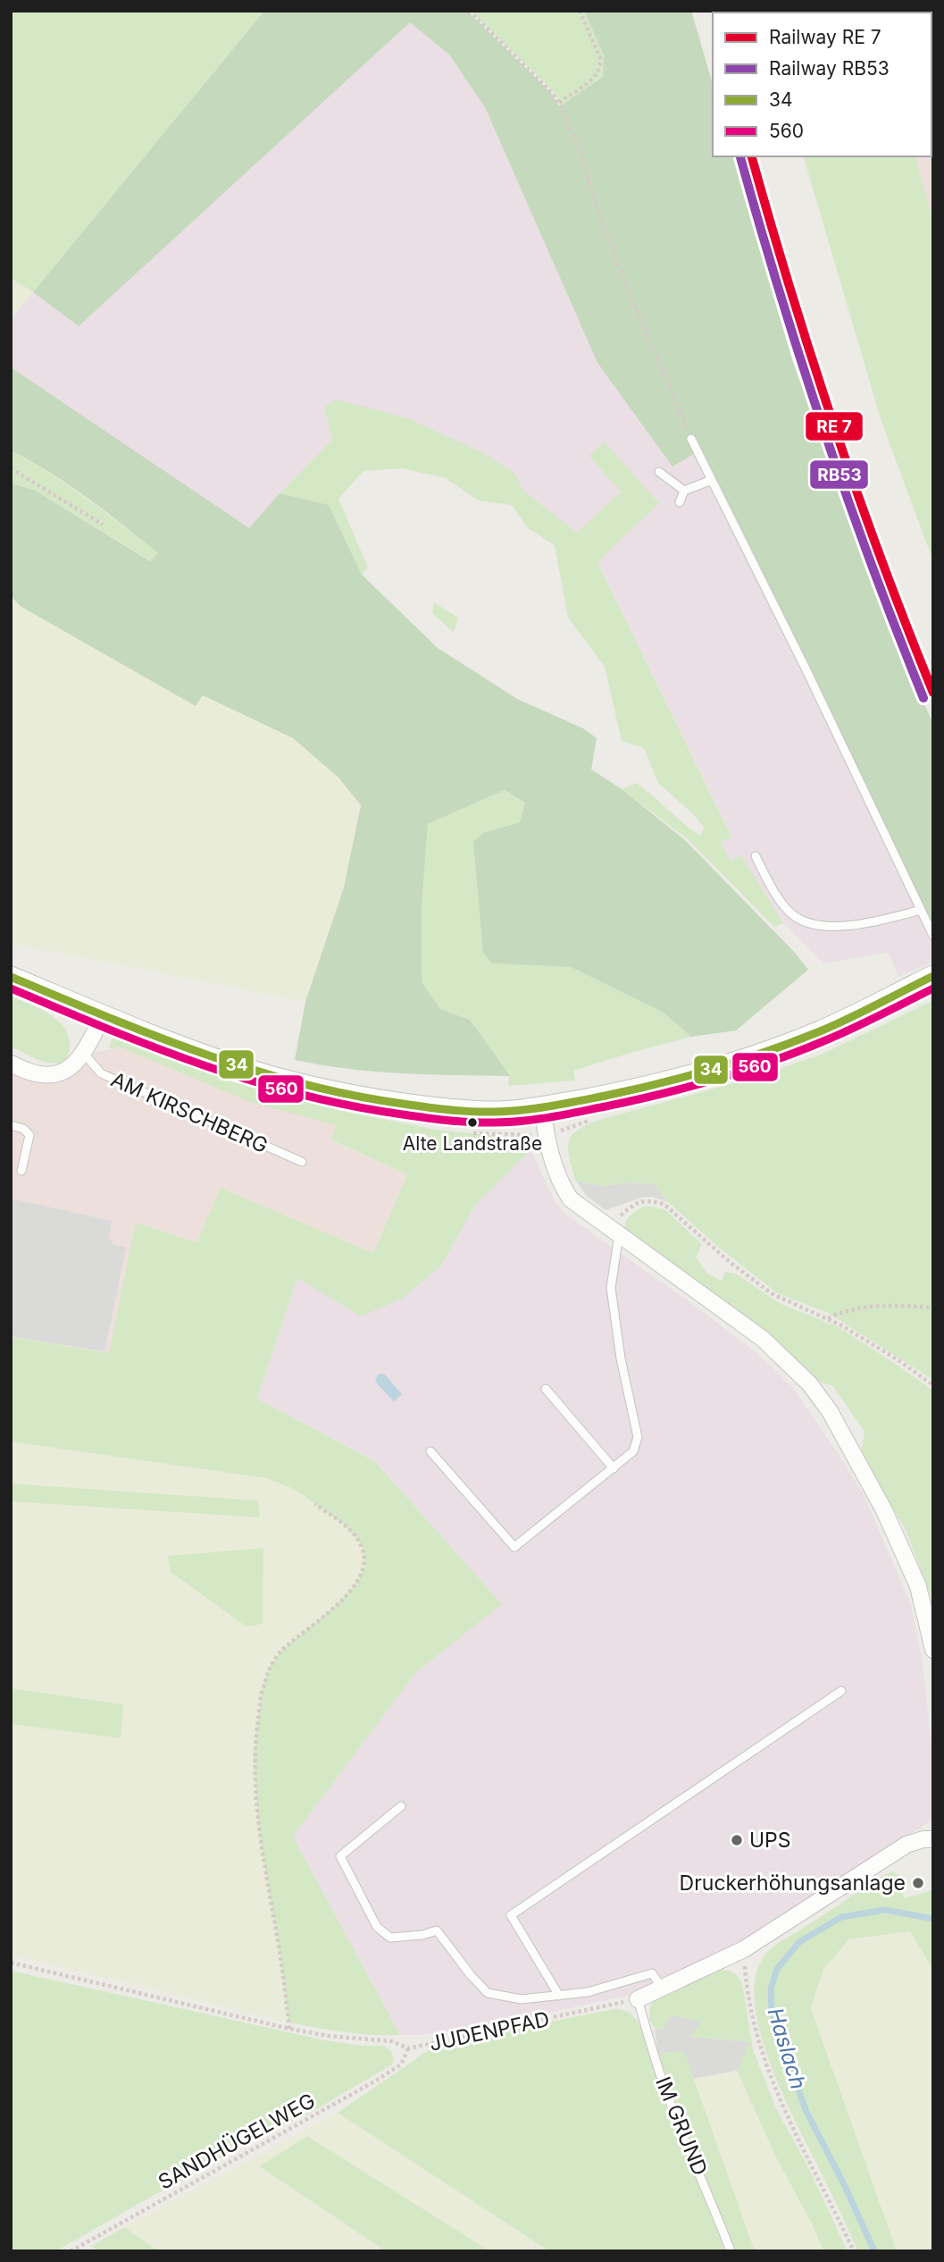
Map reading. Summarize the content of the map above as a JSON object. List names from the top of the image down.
{
  "streets": {
    "lane": ["AM KIRSCHBERG", "IM GRUND"],
    "path": ["JUDENPFAD", "SANDHÜGELWEG"]
  },
  "crossings": [
    ["JUDENPFAD", "IM GRUND"],
    ["JUDENPFAD", "SANDHÜGELWEG"]
  ],
  "water": ["Haslach"],
  "places": ["Alte Landstraße", "UPS", "Druckerhöhungsanlage"],
  "lines": ["rail line RB53", "transit line 34", "transit line 560"],
  "legend": [
    "Railway RE 7",
    "Railway RB53",
    "34",
    "560"
  ]
}
